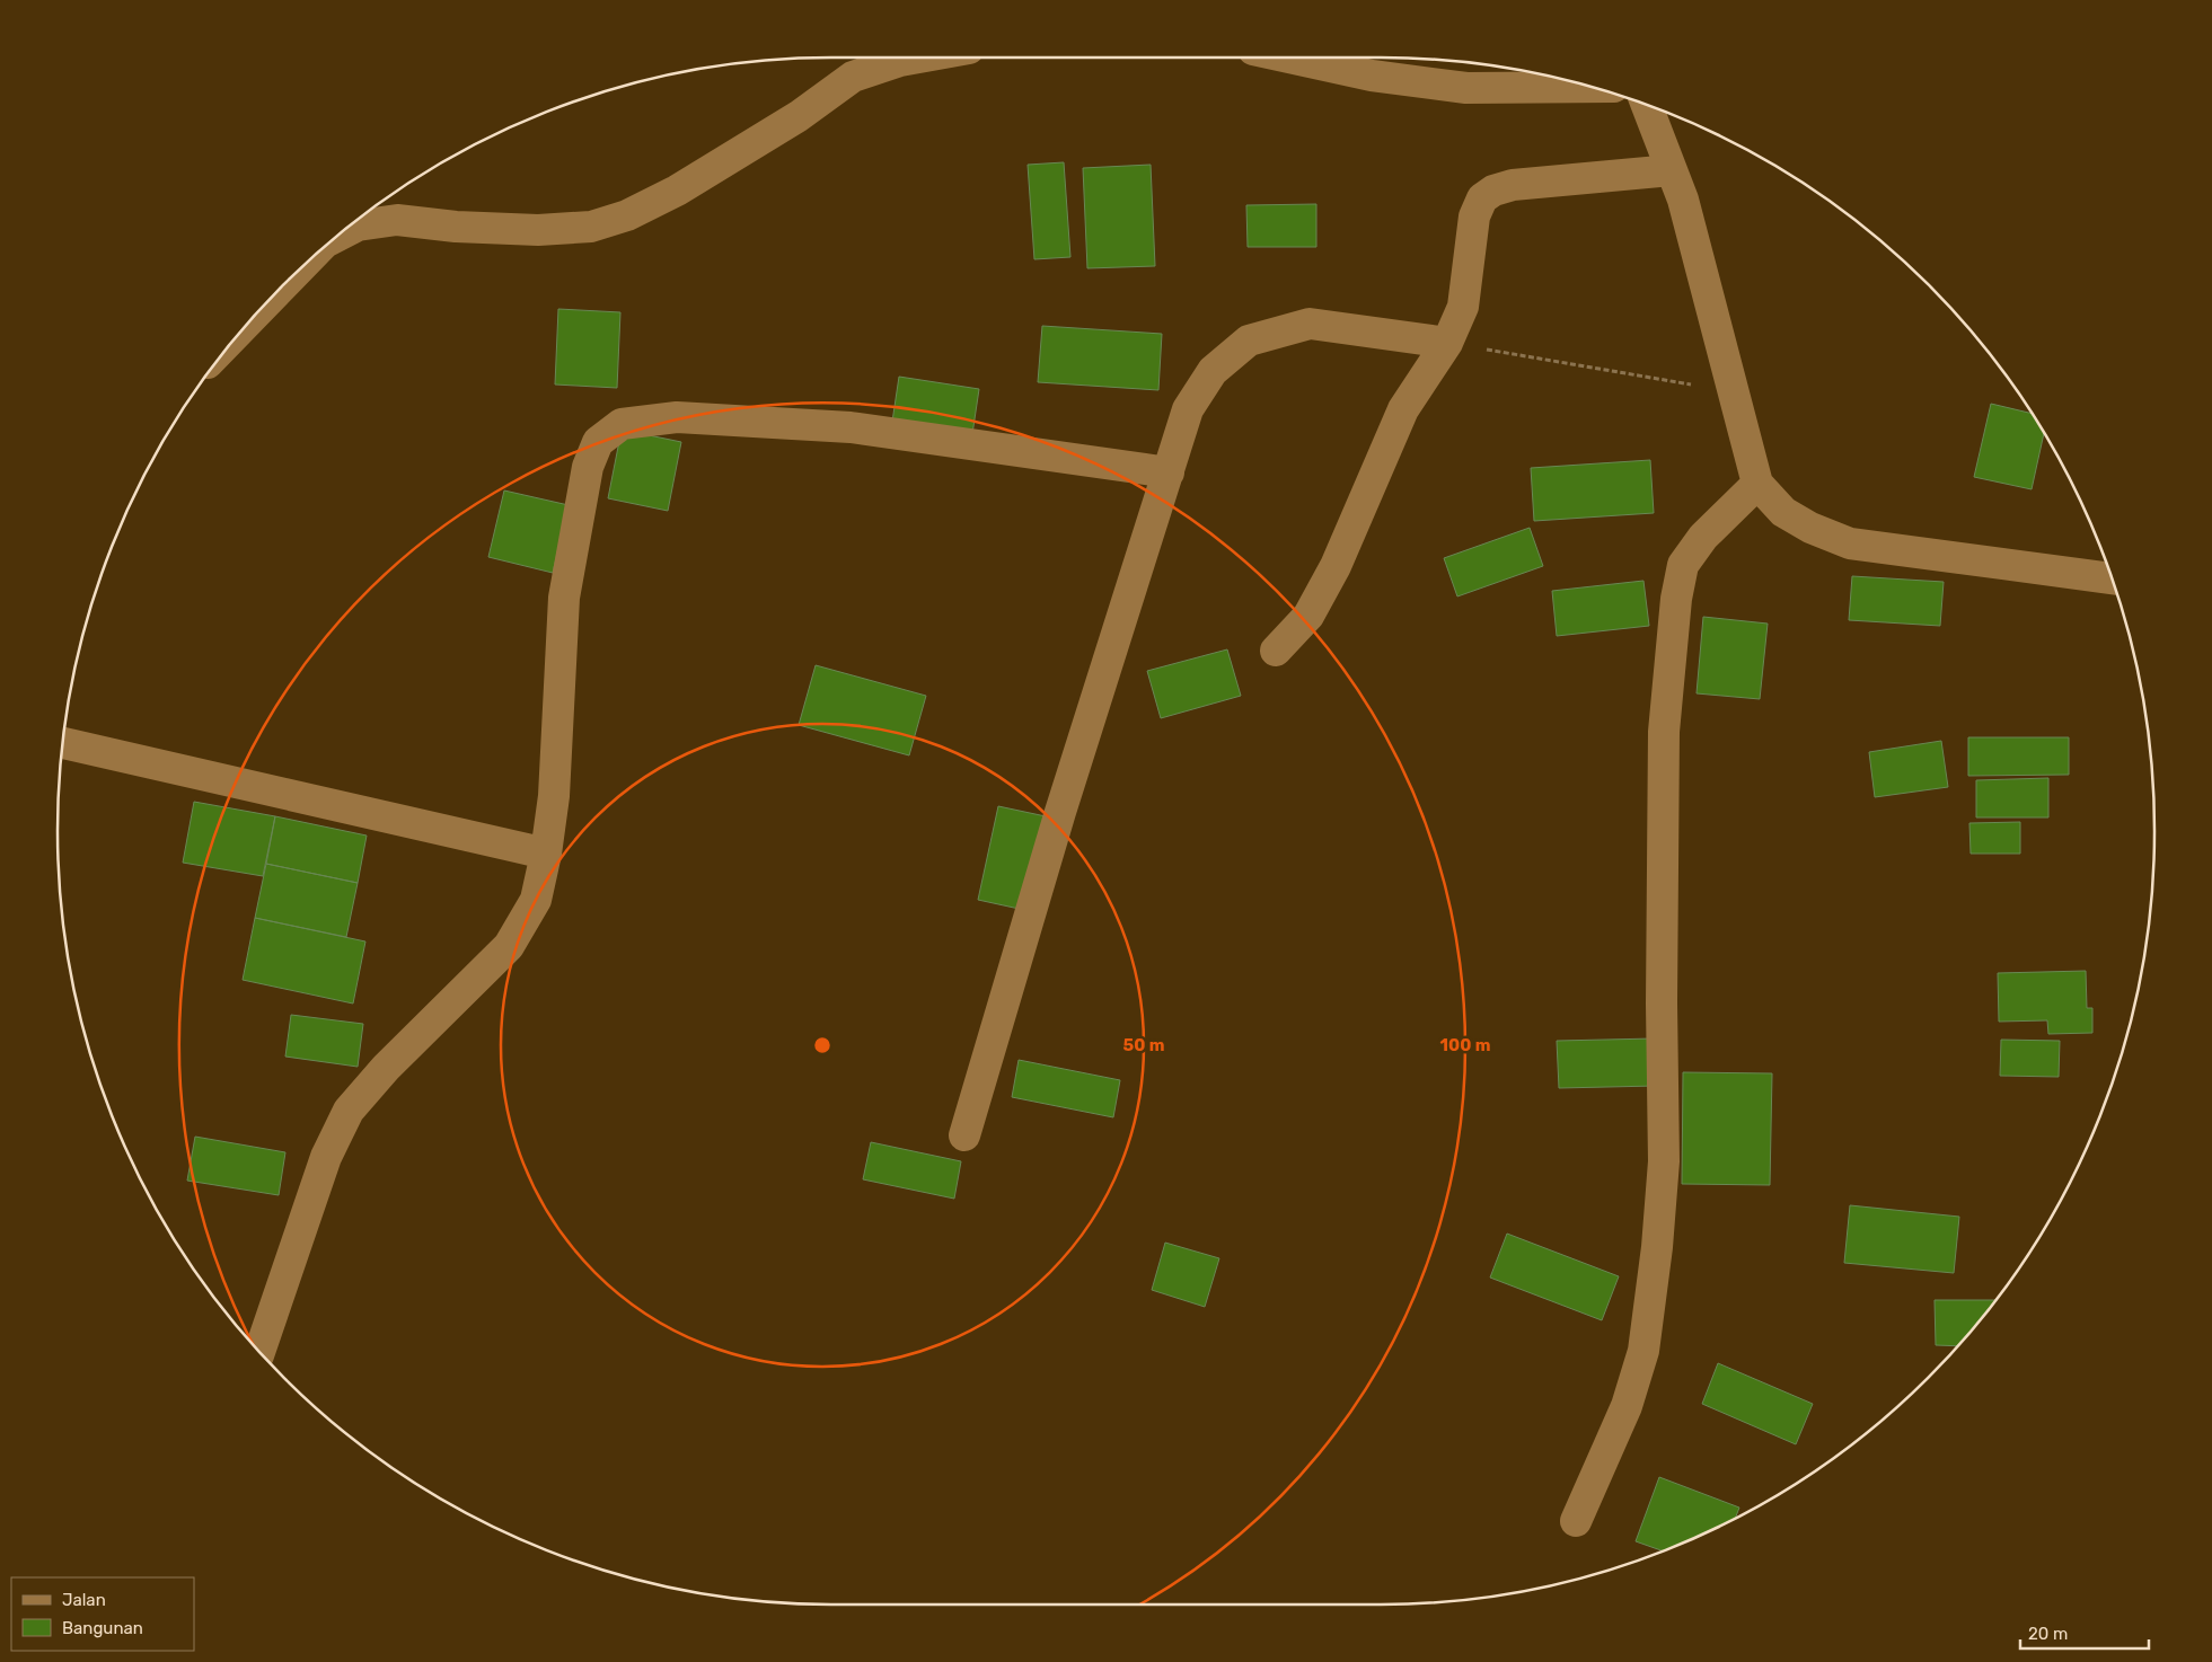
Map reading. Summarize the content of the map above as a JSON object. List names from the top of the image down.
{
  "legend": ["Jalan", "Bangunan"],
  "scale_bar": "20 m",
  "rings": ["50 m", "100 m"]
}
